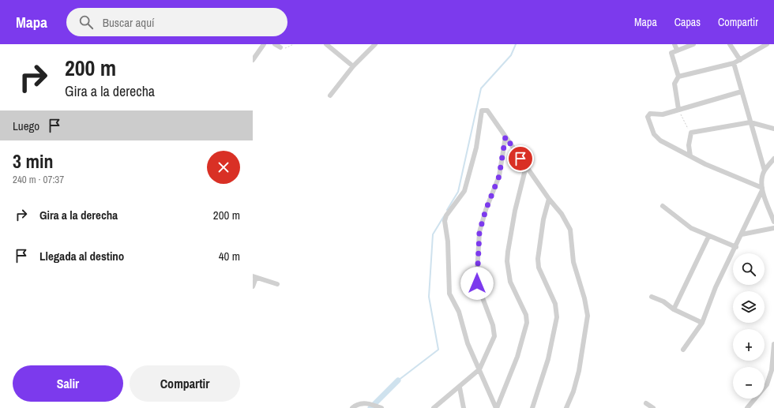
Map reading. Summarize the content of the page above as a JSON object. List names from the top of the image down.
{
  "page": {
    "header": "Mapa",
    "search": "Buscar aquí",
    "nav": ["Mapa", "Capas", "Compartir"],
    "turn": ["200 m", "Gira a la derecha"],
    "then": "Luego",
    "heading": ["3 min", "240 m · 07:37"],
    "list": [
      {
        "name": "Gira a la derecha",
        "value": "200 m"
      },
      {
        "name": "Llegada al destino",
        "value": "40 m"
      }
    ],
    "map_buttons": ["+", "−"],
    "buttons": ["Salir", "Compartir"]
  }
}
